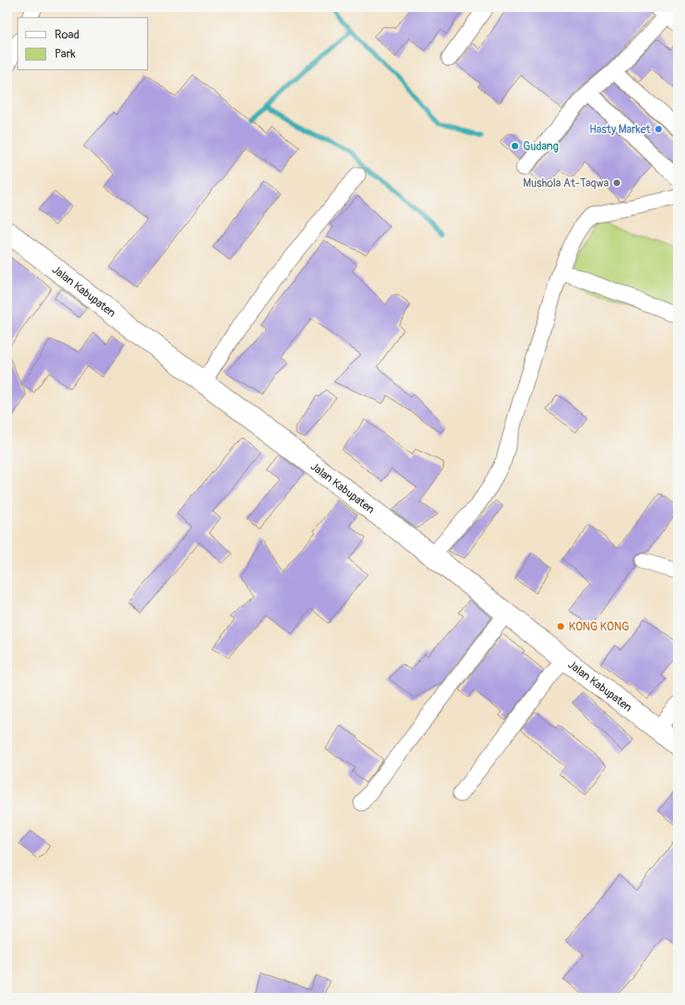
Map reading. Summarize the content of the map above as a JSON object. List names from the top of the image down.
{
  "streets": {
    "main road": ["Jalan Kabupaten"]
  },
  "places": [
    "Hasty Market",
    "Gudang",
    "Mushola At-Taqwa",
    "KONG KONG"
  ],
  "legend": ["Road", "Park"]
}
